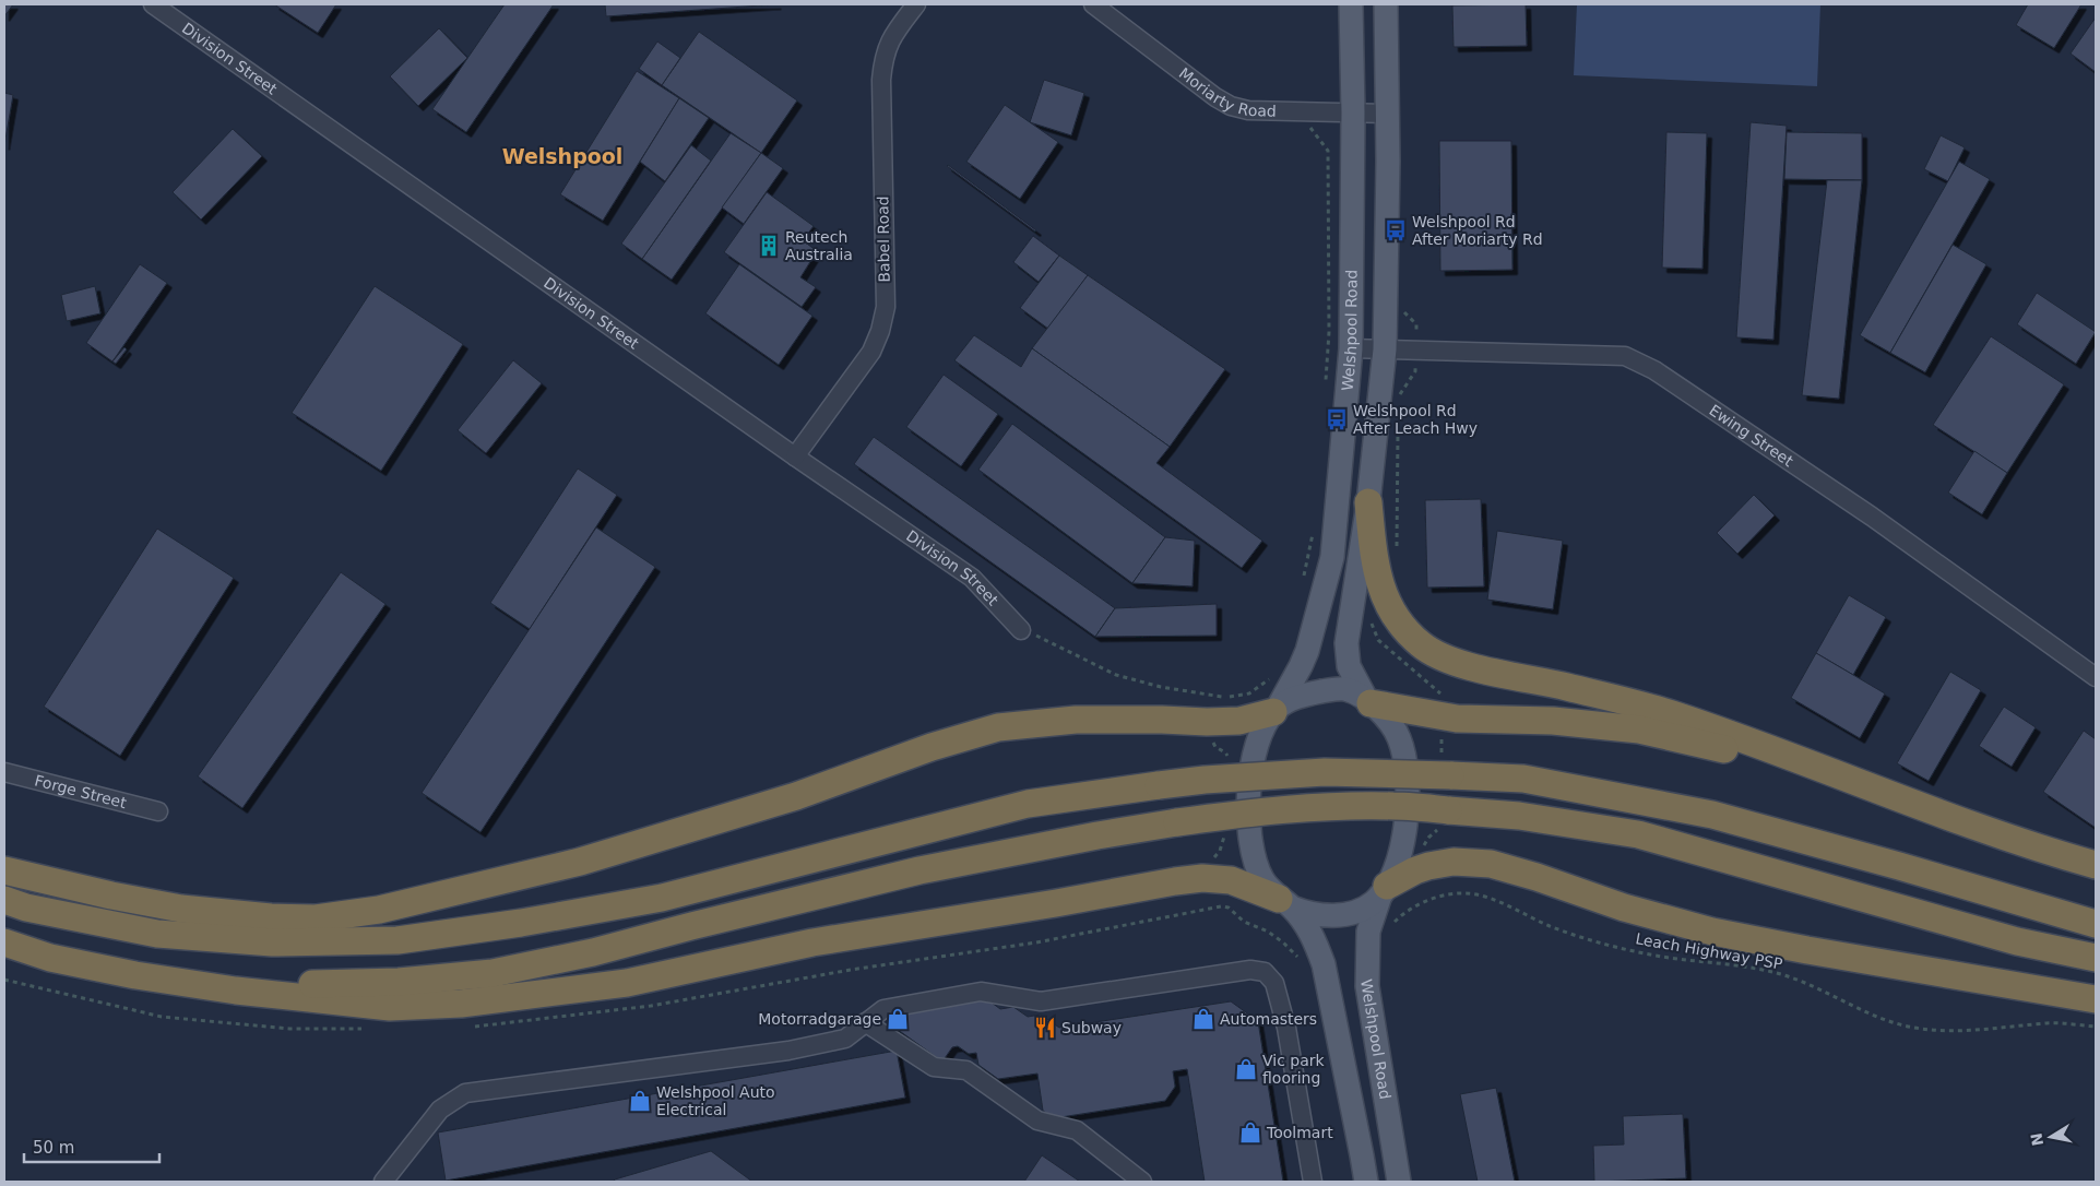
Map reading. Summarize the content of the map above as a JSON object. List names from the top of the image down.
{
  "streets": {
    "main road": ["Welshpool Road"],
    "street": [
      "Division Street",
      "Moriarty Road",
      "Babel Road",
      "Ewing Street",
      "Forge Street"
    ],
    "path": ["Leach Highway PSP"]
  },
  "crossings": [
    ["Division Street", "Babel Road"],
    ["Moriarty Road", "Welshpool Road"],
    ["Welshpool Road", "Ewing Street"]
  ],
  "districts": ["Welshpool"],
  "places": {
    "bus stop": ["Welshpool Rd After Moriarty Rd", "Welshpool Rd After Leach Hwy"],
    "building": ["Reutech Australia"],
    "shop": [
      "Motorradgarage",
      "Automasters",
      "Vic park flooring",
      "Welshpool Auto Electrical",
      "Toolmart"
    ],
    "restaurant": ["Subway"]
  },
  "scale_bar": "50 m",
  "north": "left"
}
